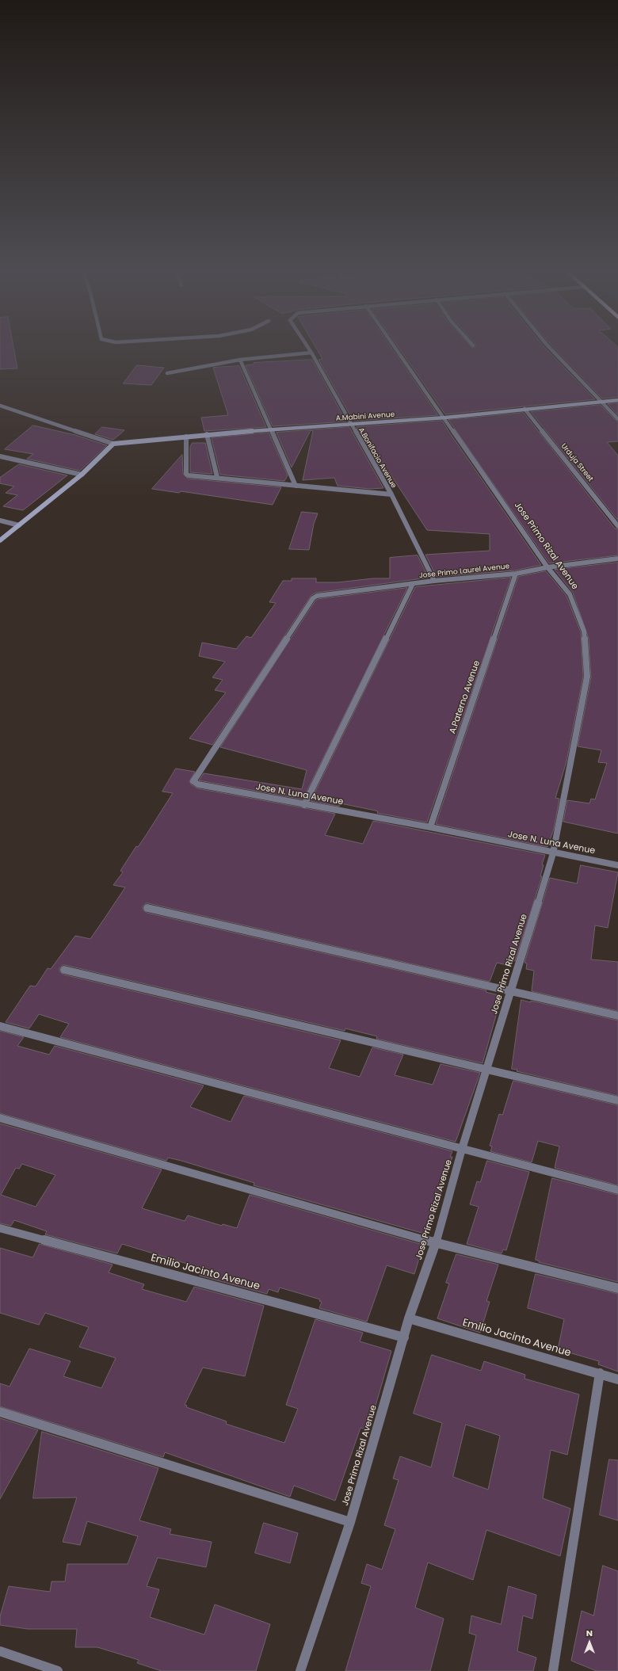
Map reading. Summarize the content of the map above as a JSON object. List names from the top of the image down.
{
  "streets": {
    "street": [
      "A.Mabini Avenue",
      "A.Bonifacio Avenue",
      "Urduja Street",
      "Jose Primo Rizal Avenue",
      "Jose Primo Laurel Avenue",
      "A.Paterno Avenue",
      "Jose N. Luna Avenue",
      "Emilio Jacinto Avenue"
    ]
  },
  "crossings": [
    ["A.Mabini Avenue", "A.Bonifacio Avenue"],
    ["A.Mabini Avenue", "Urduja Street"],
    ["A.Mabini Avenue", "Jose Primo Rizal Avenue"],
    ["A.Bonifacio Avenue", "Jose Primo Laurel Avenue"],
    ["Jose Primo Rizal Avenue", "Jose Primo Laurel Avenue"],
    ["Jose Primo Rizal Avenue", "Jose N. Luna Avenue"],
    ["Jose Primo Rizal Avenue", "Emilio Jacinto Avenue"],
    ["Jose Primo Laurel Avenue", "A.Paterno Avenue"],
    ["Jose Primo Laurel Avenue", "Jose N. Luna Avenue"],
    ["A.Paterno Avenue", "Jose N. Luna Avenue"]
  ],
  "north": "top"
}
